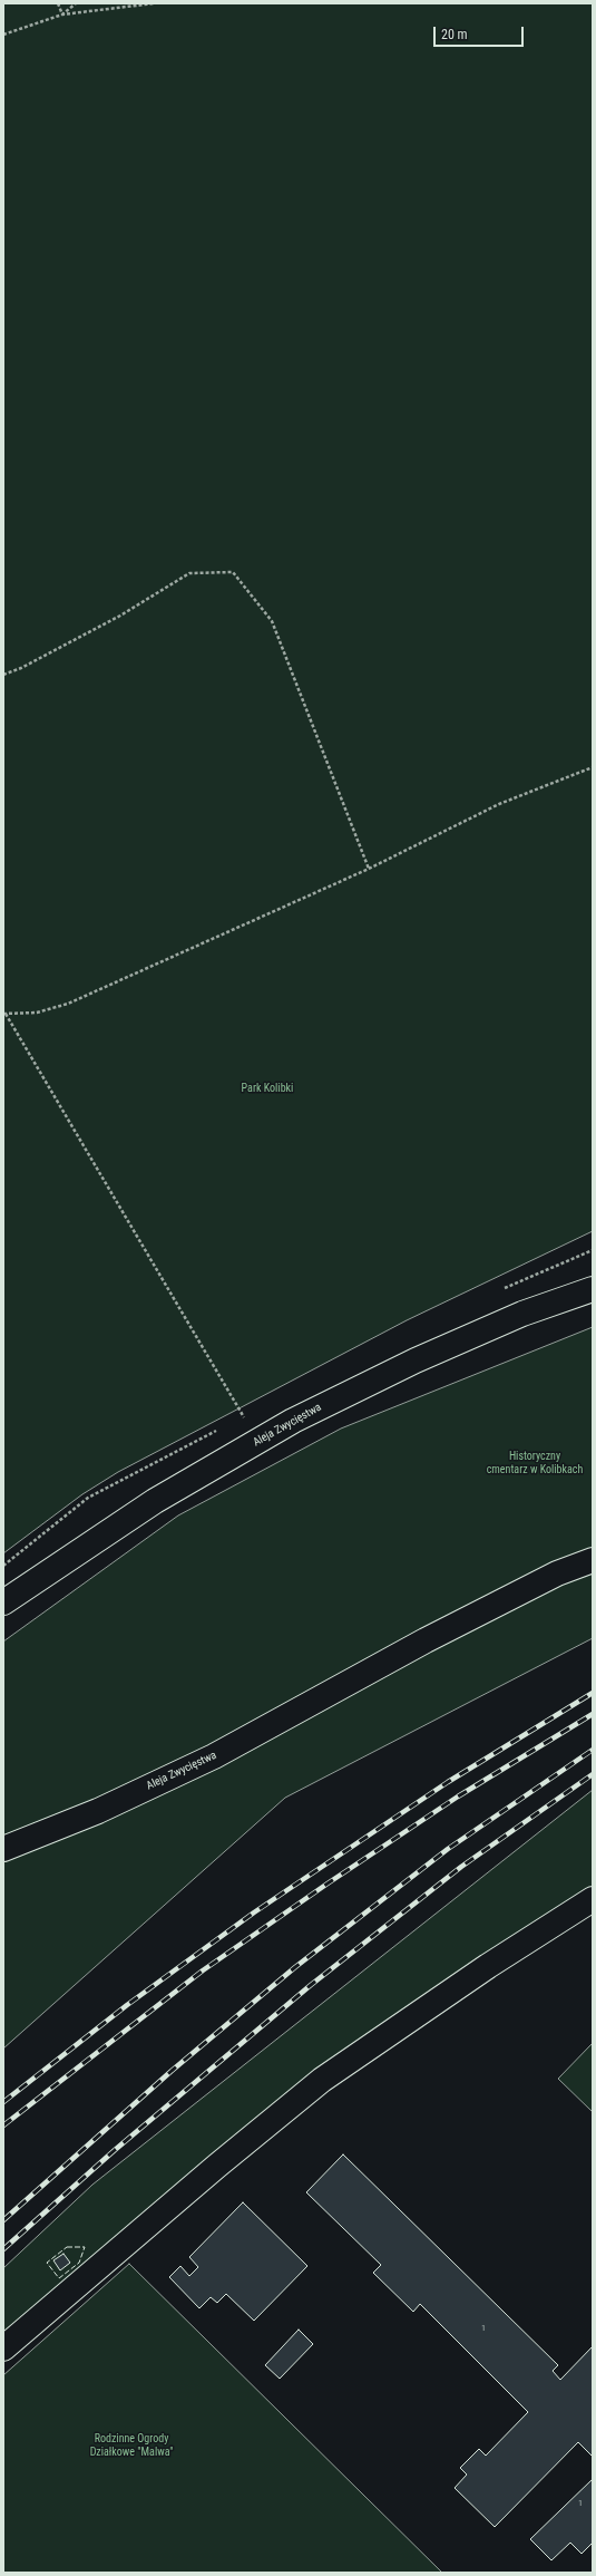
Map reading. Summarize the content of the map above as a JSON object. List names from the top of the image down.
{
  "streets": {
    "main road": ["Aleja Zwycięstwa"]
  },
  "parks": ["Park Kolibki", "Historyczny cmentarz w Kolibkach", "Rodzinne Ogrody Działkowe \"Malwa\""],
  "house_numbers": ["1", "1"],
  "scale_bar": "20 m"
}
